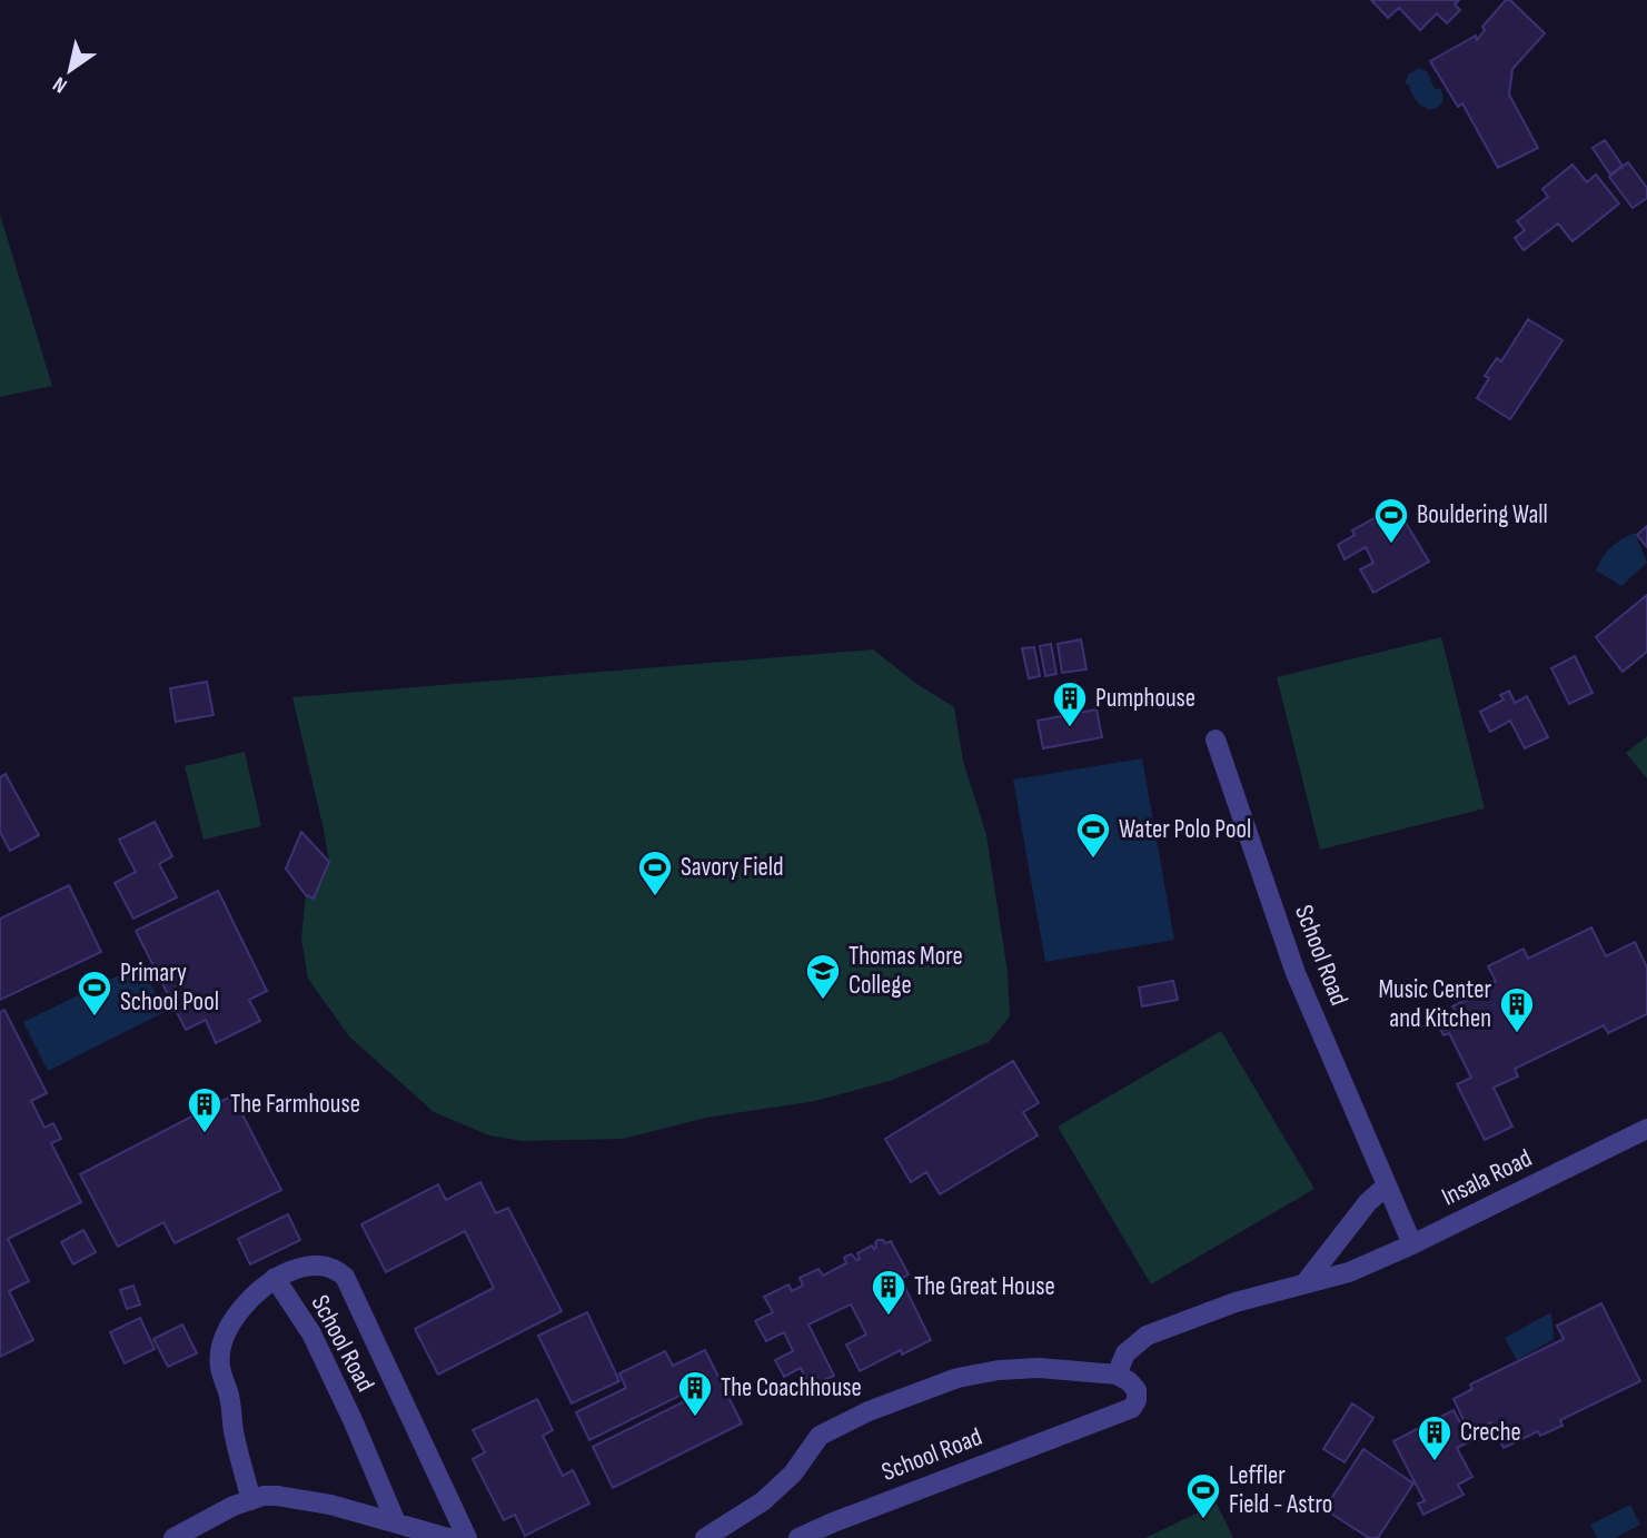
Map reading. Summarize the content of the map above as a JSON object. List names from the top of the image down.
{
  "streets": {
    "street": ["School Road", "Insala Road"]
  },
  "crossings": [
    ["School Road", "Insala Road"]
  ],
  "places": {
    "sports": [
      "Bouldering Wall",
      "Water Polo Pool",
      "Savory Field",
      "Primary School Pool",
      "Leffler Field - Astro"
    ],
    "building": [
      "Pumphouse",
      "Music Center and Kitchen",
      "The Farmhouse",
      "The Great House",
      "The Coachhouse",
      "Creche"
    ],
    "school or university": ["Thomas More College"]
  },
  "north": "bottom left"
}
